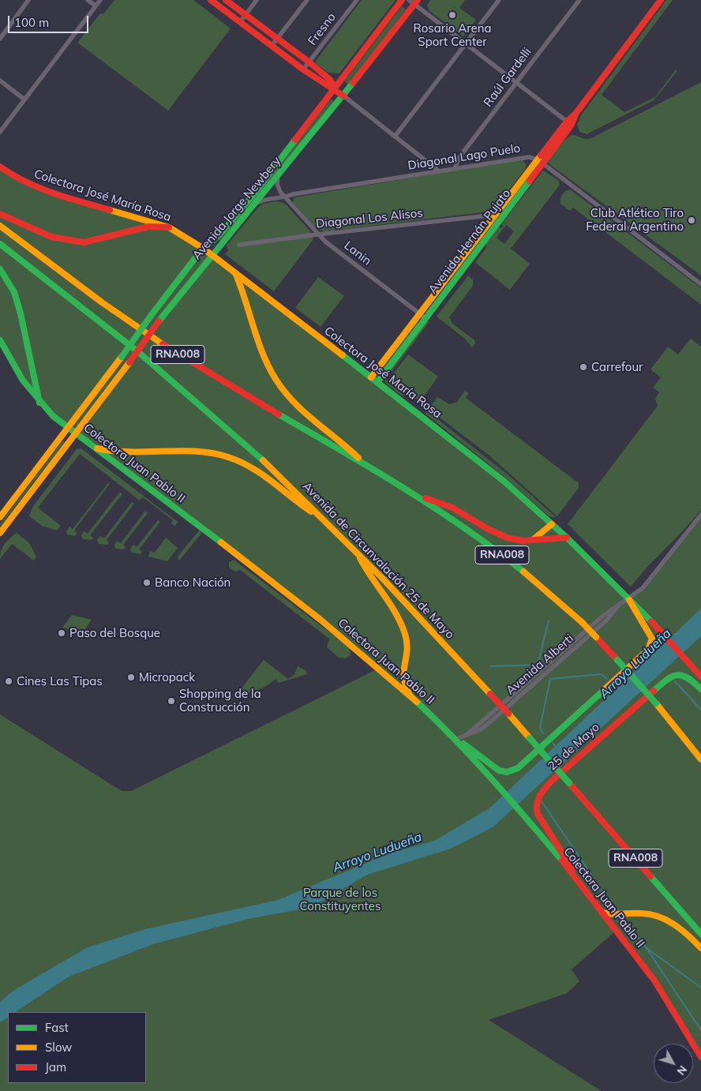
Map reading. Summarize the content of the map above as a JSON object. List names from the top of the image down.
{
  "streets": {
    "main road": [
      "Colectora José María Rosa",
      "Avenida Jorge Newbery",
      "Avenida Hernán Pujato",
      "RNA008",
      "Colectora Juan Pablo II",
      "Avenida de Circunvalación 25 de Mayo",
      "25 de Mayo"
    ],
    "street": [
      "Fresno",
      "Raúl Gardelli",
      "Diagonal Lago Puelo",
      "Diagonal Los Alisos",
      "Lanin",
      "Avenida Alberti"
    ]
  },
  "crossings": [
    ["Raúl Gardelli", "Diagonal Lago Puelo"],
    ["Diagonal Lago Puelo", "Avenida Jorge Newbery"],
    ["Diagonal Lago Puelo", "Avenida Hernán Pujato"],
    ["Diagonal Lago Puelo", "Lanin"],
    ["Colectora José María Rosa", "Avenida Jorge Newbery"],
    ["Colectora José María Rosa", "Avenida Hernán Pujato"],
    ["Colectora José María Rosa", "Avenida Alberti"],
    ["Colectora José María Rosa", "25 de Mayo"],
    ["Avenida Jorge Newbery", "Colectora Juan Pablo II"],
    ["Diagonal Los Alisos", "Avenida Hernán Pujato"],
    ["Diagonal Los Alisos", "Lanin"],
    ["Avenida Hernán Pujato", "Lanin"],
    ["Colectora Juan Pablo II", "Avenida Alberti"],
    ["Colectora Juan Pablo II", "25 de Mayo"],
    ["Avenida Alberti", "25 de Mayo"]
  ],
  "water": ["Arroyo Ludueña"],
  "parks": ["Parque de los Constituyentes"],
  "places": [
    "Rosario Arena Sport Center",
    "Club Atlético Tiro Federal Argentino",
    "Carrefour",
    "Banco Nación",
    "Paso del Bosque",
    "Micropack",
    "Cines Las Tipas",
    "Shopping de la Construcción"
  ],
  "legend": ["Fast", "Slow", "Jam"],
  "scale_bar": "100 m",
  "north": "bottom right"
}
